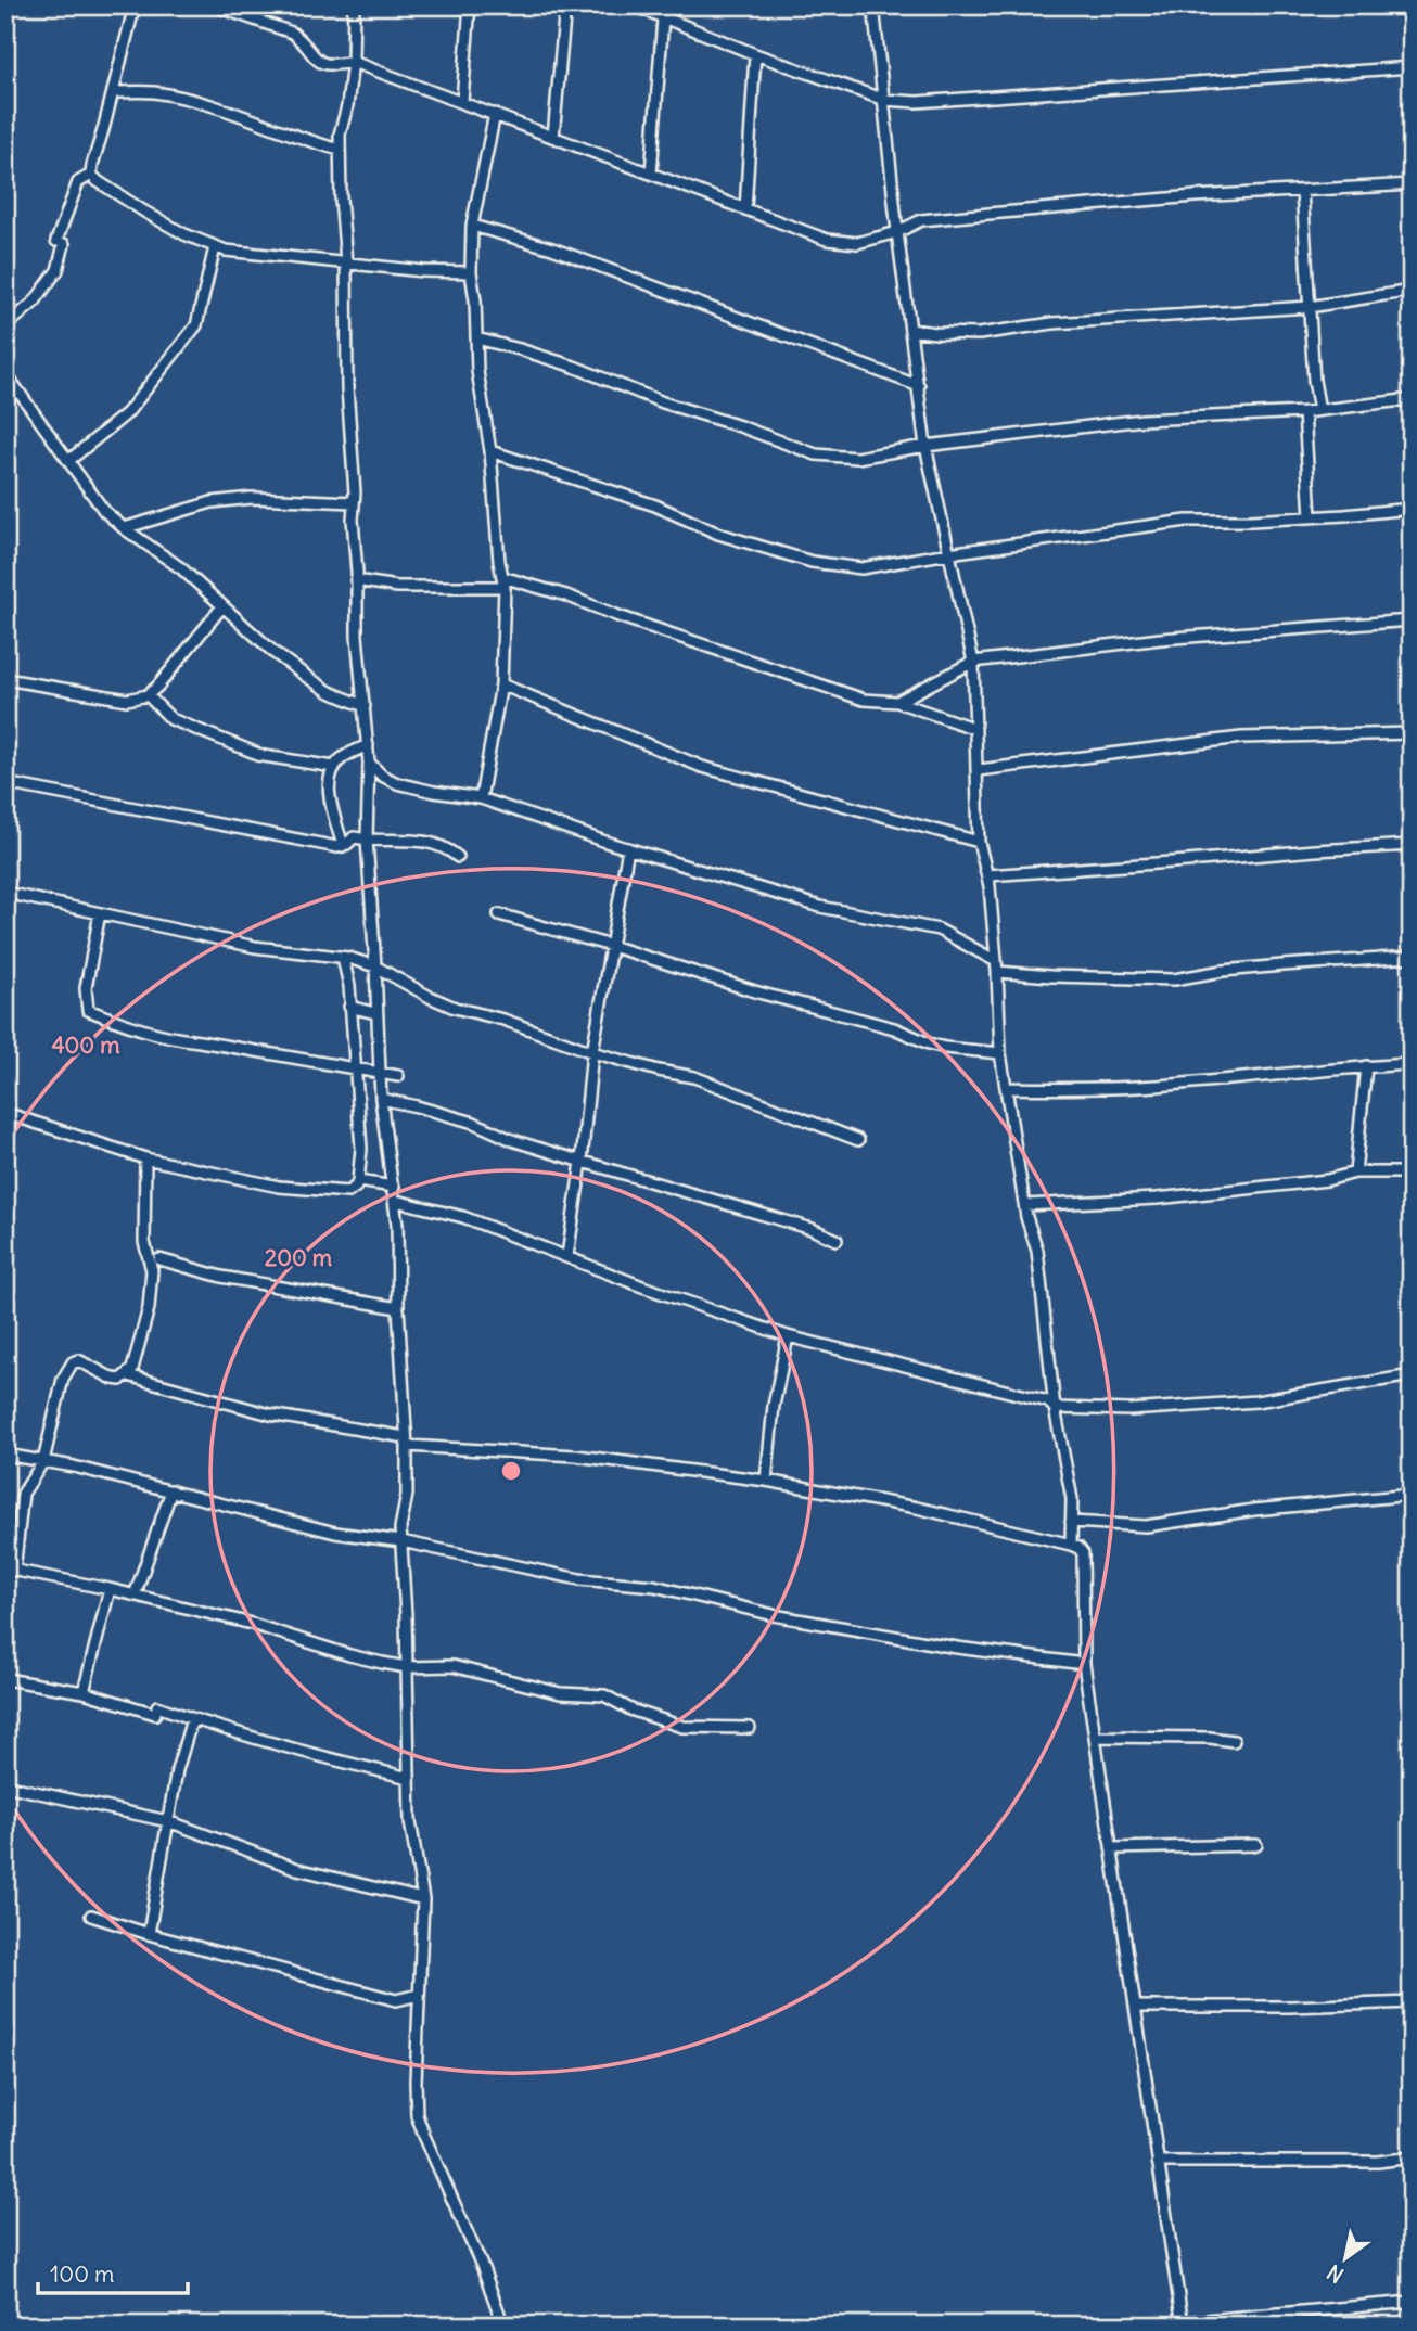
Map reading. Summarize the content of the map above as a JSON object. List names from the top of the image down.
{
  "scale_bar": "100 m",
  "north": "bottom left",
  "rings": ["400 m", "200 m"]
}
